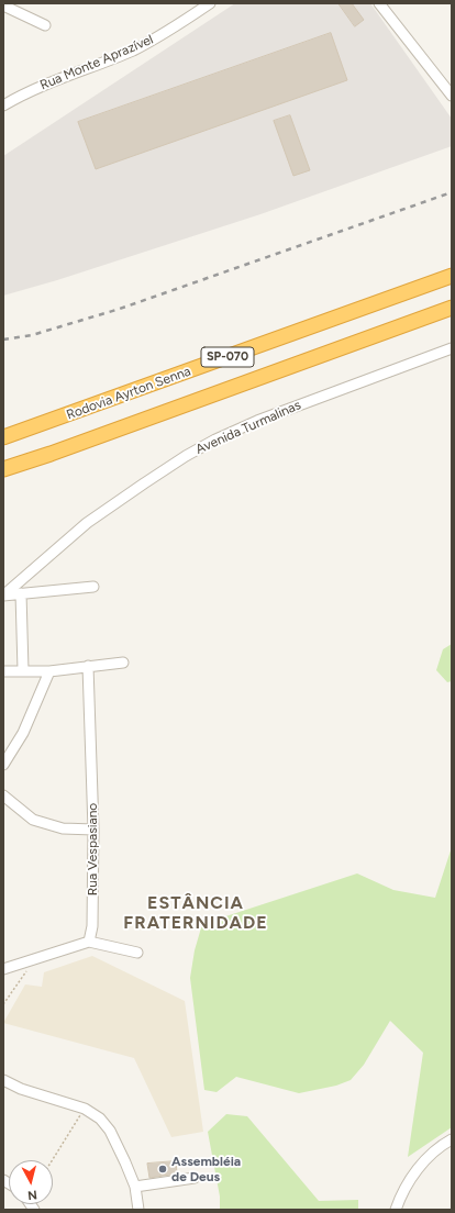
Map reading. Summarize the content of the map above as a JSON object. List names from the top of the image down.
{
  "streets": {
    "highway": ["SP-070", "Rodovia Ayrton Senna"],
    "street": ["Rua Monte Aprazível", "Avenida Turmalinas", "Rua Vespasiano"]
  },
  "districts": ["ESTÂNCIA FRATERNIDADE"],
  "places": ["Assembléia de Deus"],
  "north": "bottom"
}
